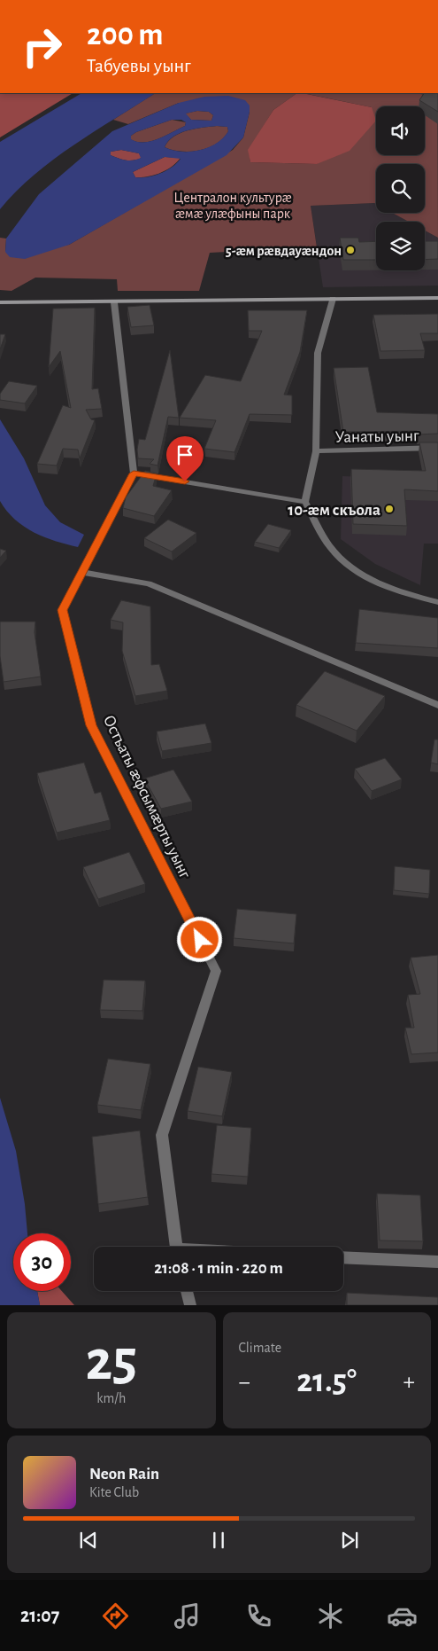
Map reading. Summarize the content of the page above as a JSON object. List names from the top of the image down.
{
  "streets": {
    "street": ["Уанаты уынг", "Остъаты æфсымæрты уынг"]
  },
  "parks": ["Централон культурæ æмæ улæфыны парк"],
  "places": ["5-æм рӕвдауӕндон", "10-æм скъола"],
  "page": {
    "turn": ["200 m", "Табуевы уынг"],
    "limit": "30",
    "trip": "21:08 · 1 min · 220 m",
    "tile": [
      ["25", "km/h"],
      "Climate"
    ],
    "heat": ["−", "21.5°", "+"],
    "song": ["Neon Rain", "Kite Club"],
    "tabs": "21:07"
  }
}
